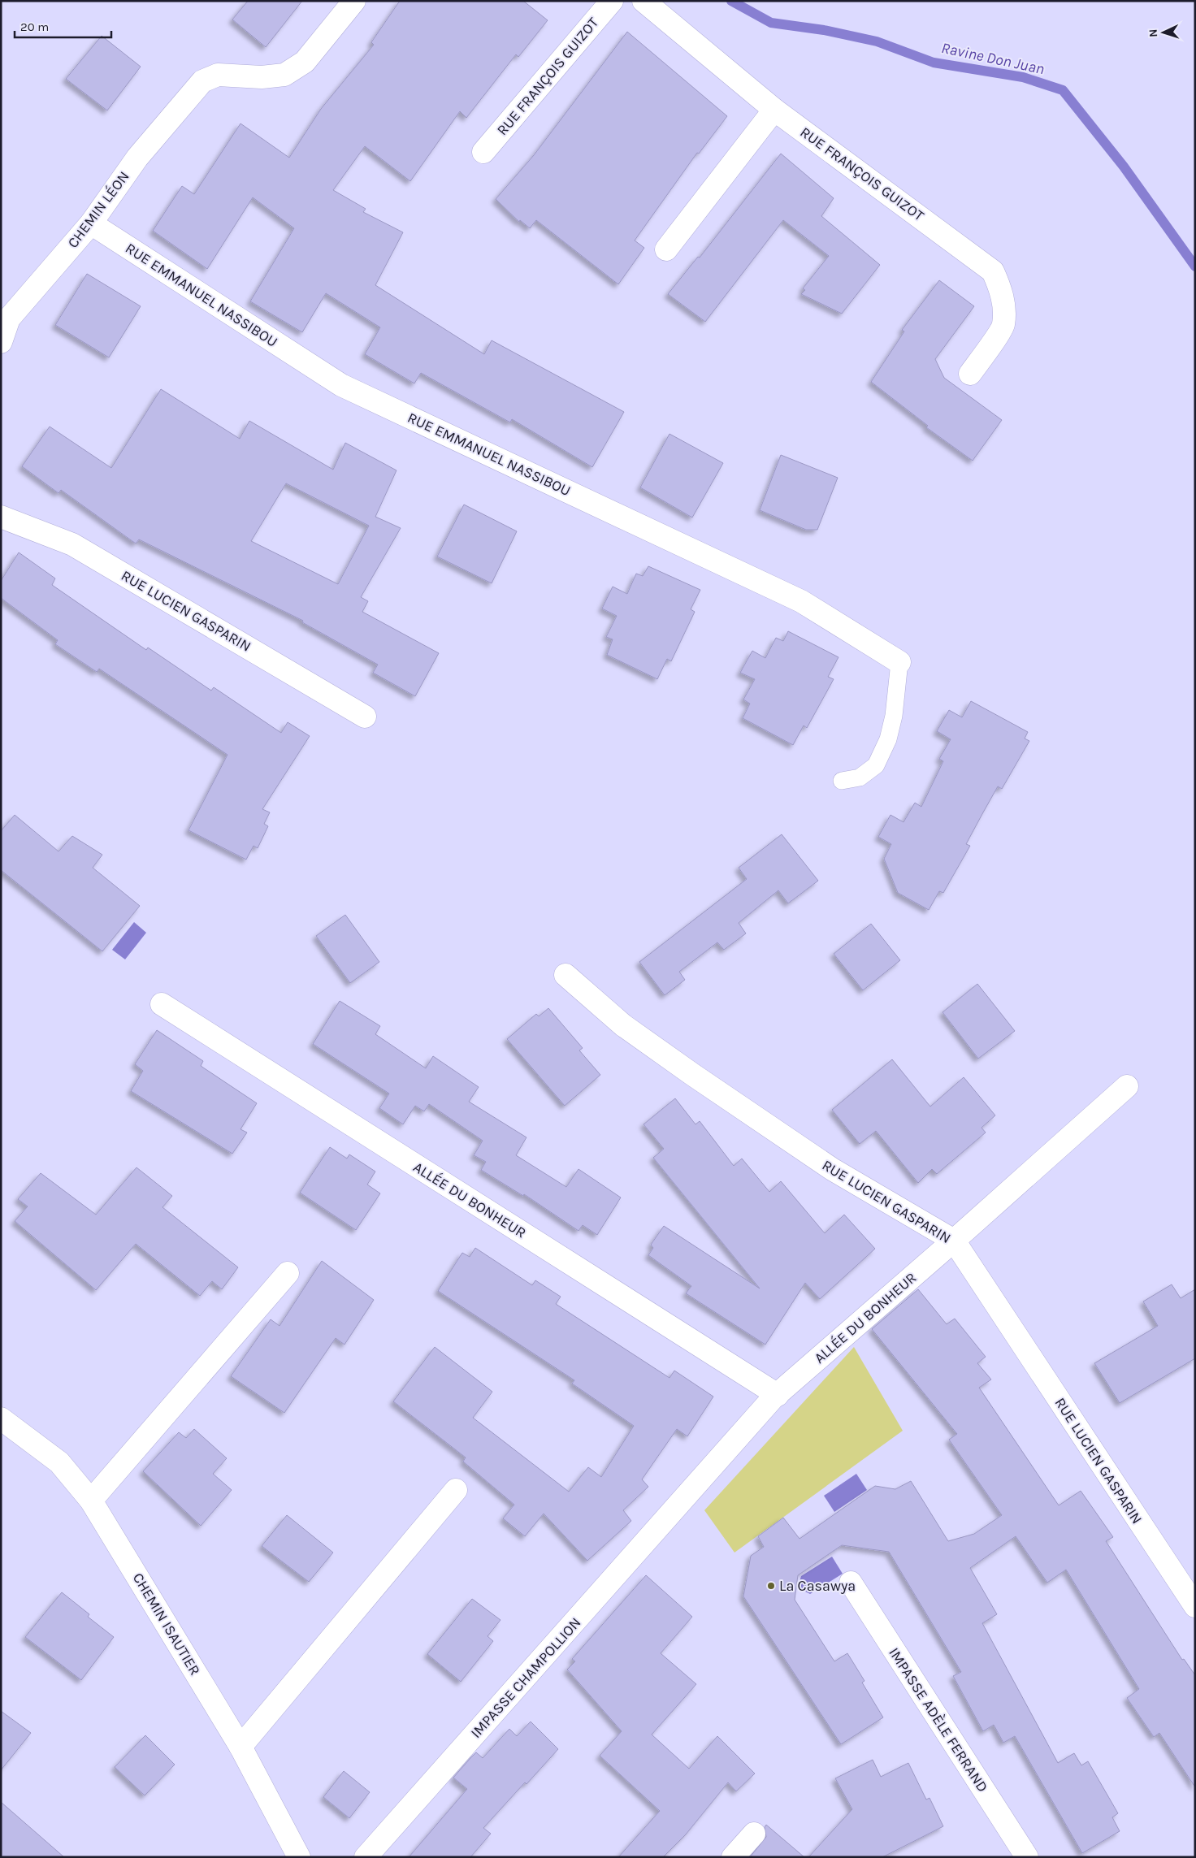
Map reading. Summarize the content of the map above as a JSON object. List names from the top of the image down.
{
  "streets": {
    "street": [
      "RUE FRANÇOIS GUIZOT",
      "CHEMIN LÉON",
      "RUE EMMANUEL NASSIBOU",
      "RUE LUCIEN GASPARIN",
      "ALLÉE DU BONHEUR",
      "CHEMIN ISAUTIER",
      "IMPASSE CHAMPOLLION",
      "IMPASSE ADÈLE FERRAND"
    ]
  },
  "crossings": [
    ["CHEMIN LÉON", "RUE EMMANUEL NASSIBOU"],
    ["RUE LUCIEN GASPARIN", "ALLÉE DU BONHEUR"],
    ["ALLÉE DU BONHEUR", "IMPASSE CHAMPOLLION"]
  ],
  "water": ["Ravine Don Juan"],
  "places": ["La Casawya"],
  "scale_bar": "20 m",
  "north": "left"
}
